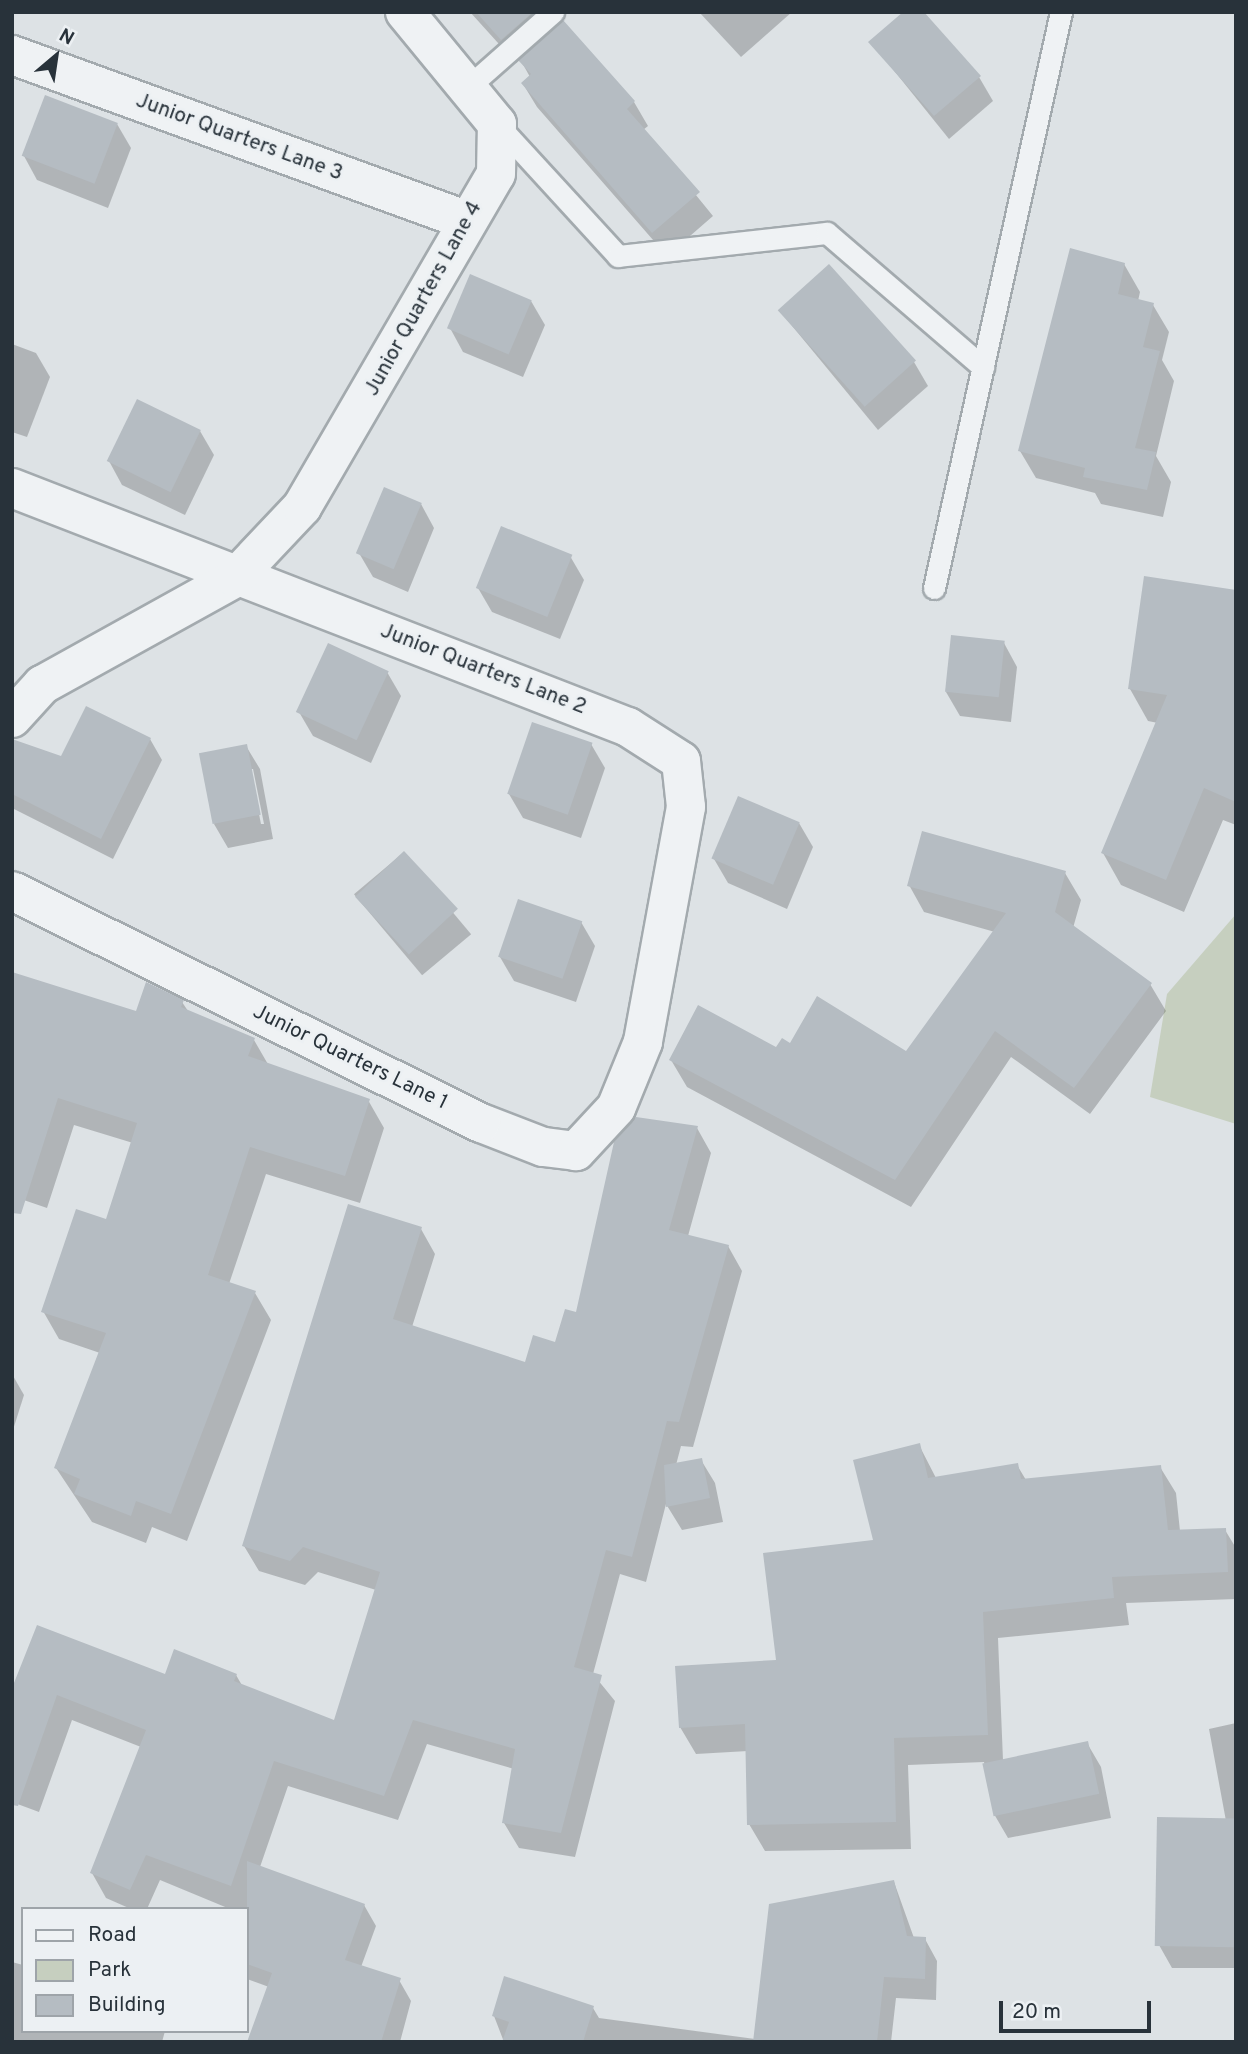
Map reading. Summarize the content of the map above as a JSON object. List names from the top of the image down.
{
  "streets": {
    "street": [
      "Junior Quarters Lane 3",
      "Junior Quarters Lane 4",
      "Junior Quarters Lane 2",
      "Junior Quarters Lane 1"
    ]
  },
  "crossings": [
    ["Junior Quarters Lane 3", "Junior Quarters Lane 4"],
    ["Junior Quarters Lane 4", "Junior Quarters Lane 2"],
    ["Junior Quarters Lane 2", "Junior Quarters Lane 1"]
  ],
  "legend": ["Road", "Park", "Building"],
  "scale_bar": "20 m",
  "north": "top right"
}
